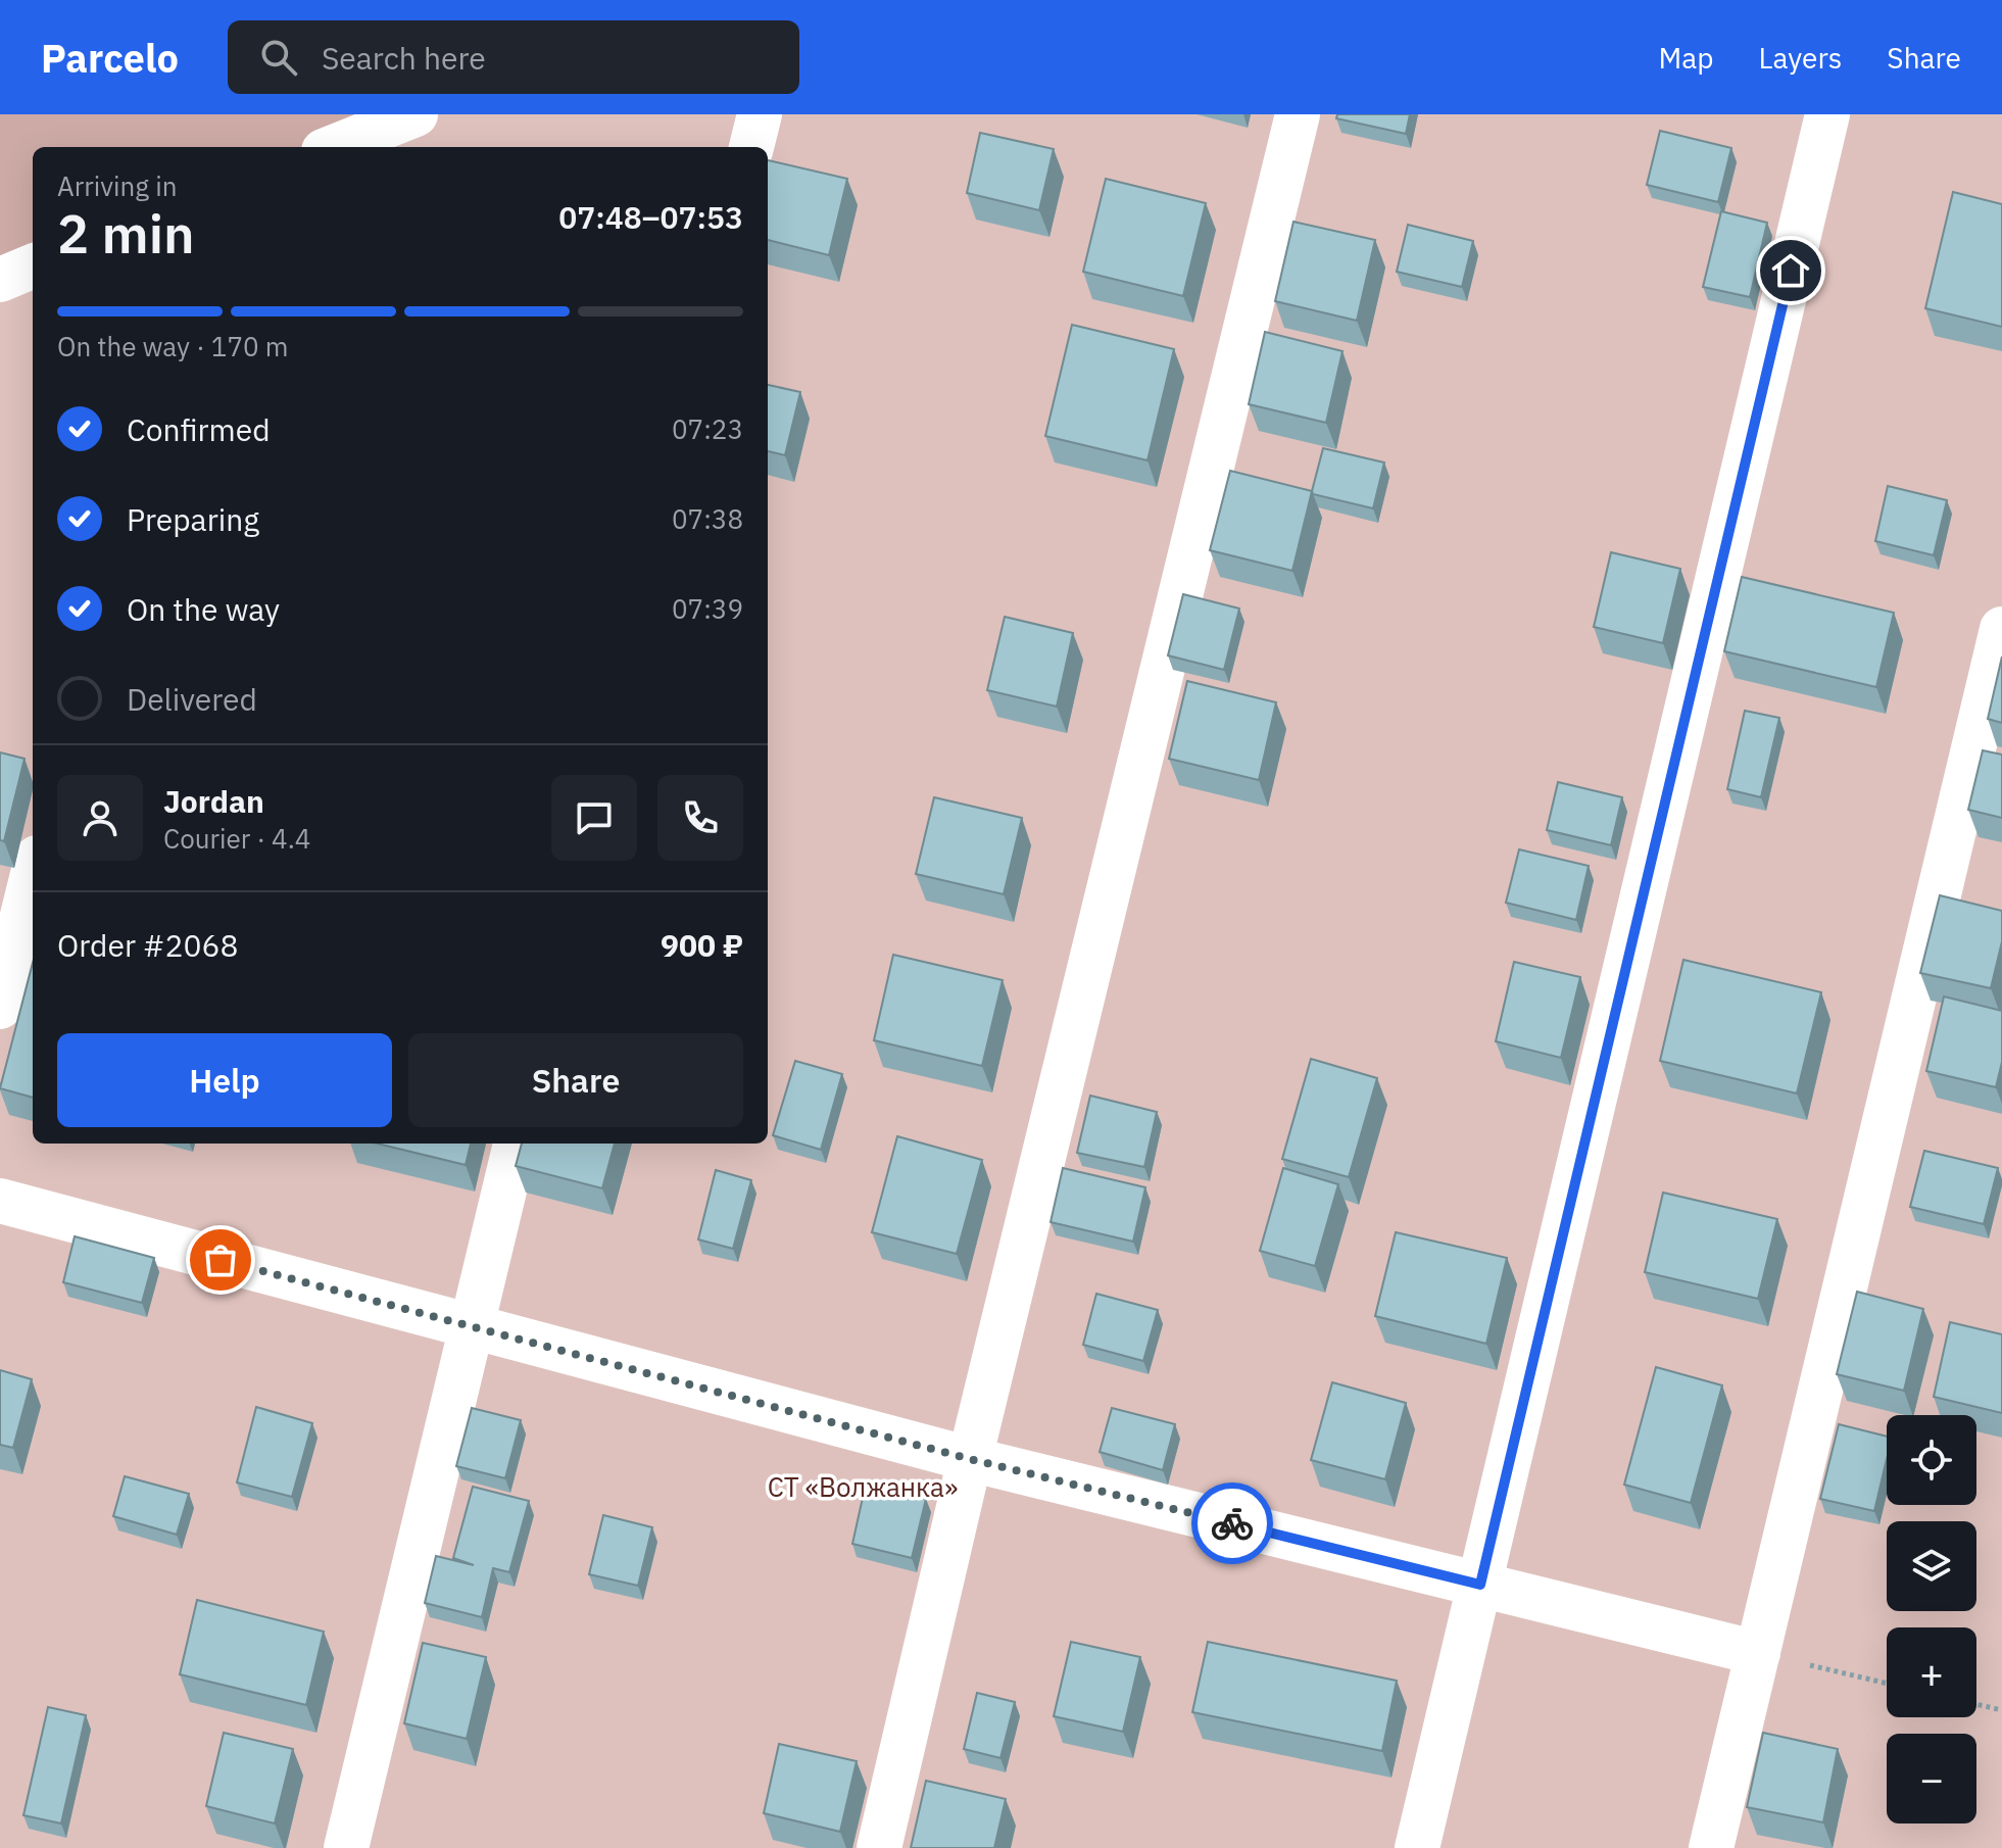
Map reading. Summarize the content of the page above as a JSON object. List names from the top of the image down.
{
  "parks": ["СТ «Волжанка»"],
  "page": {
    "header": "Parcelo",
    "search": "Search here",
    "nav": ["Map", "Layers", "Share"],
    "heading": ["2 min", "Arriving in", "07:48–07:53"],
    "panel": [
      "Jordan",
      "Courier · 4.4",
      "Order #2068",
      "900 ₽"
    ],
    "bar": "On the way · 170 m",
    "list": [
      ["Confirmed", "07:23"],
      ["Preparing", "07:38"],
      ["On the way", "07:39"],
      "Delivered"
    ],
    "buttons": ["Help", "Share"],
    "map_buttons": ["+", "−"]
  }
}
